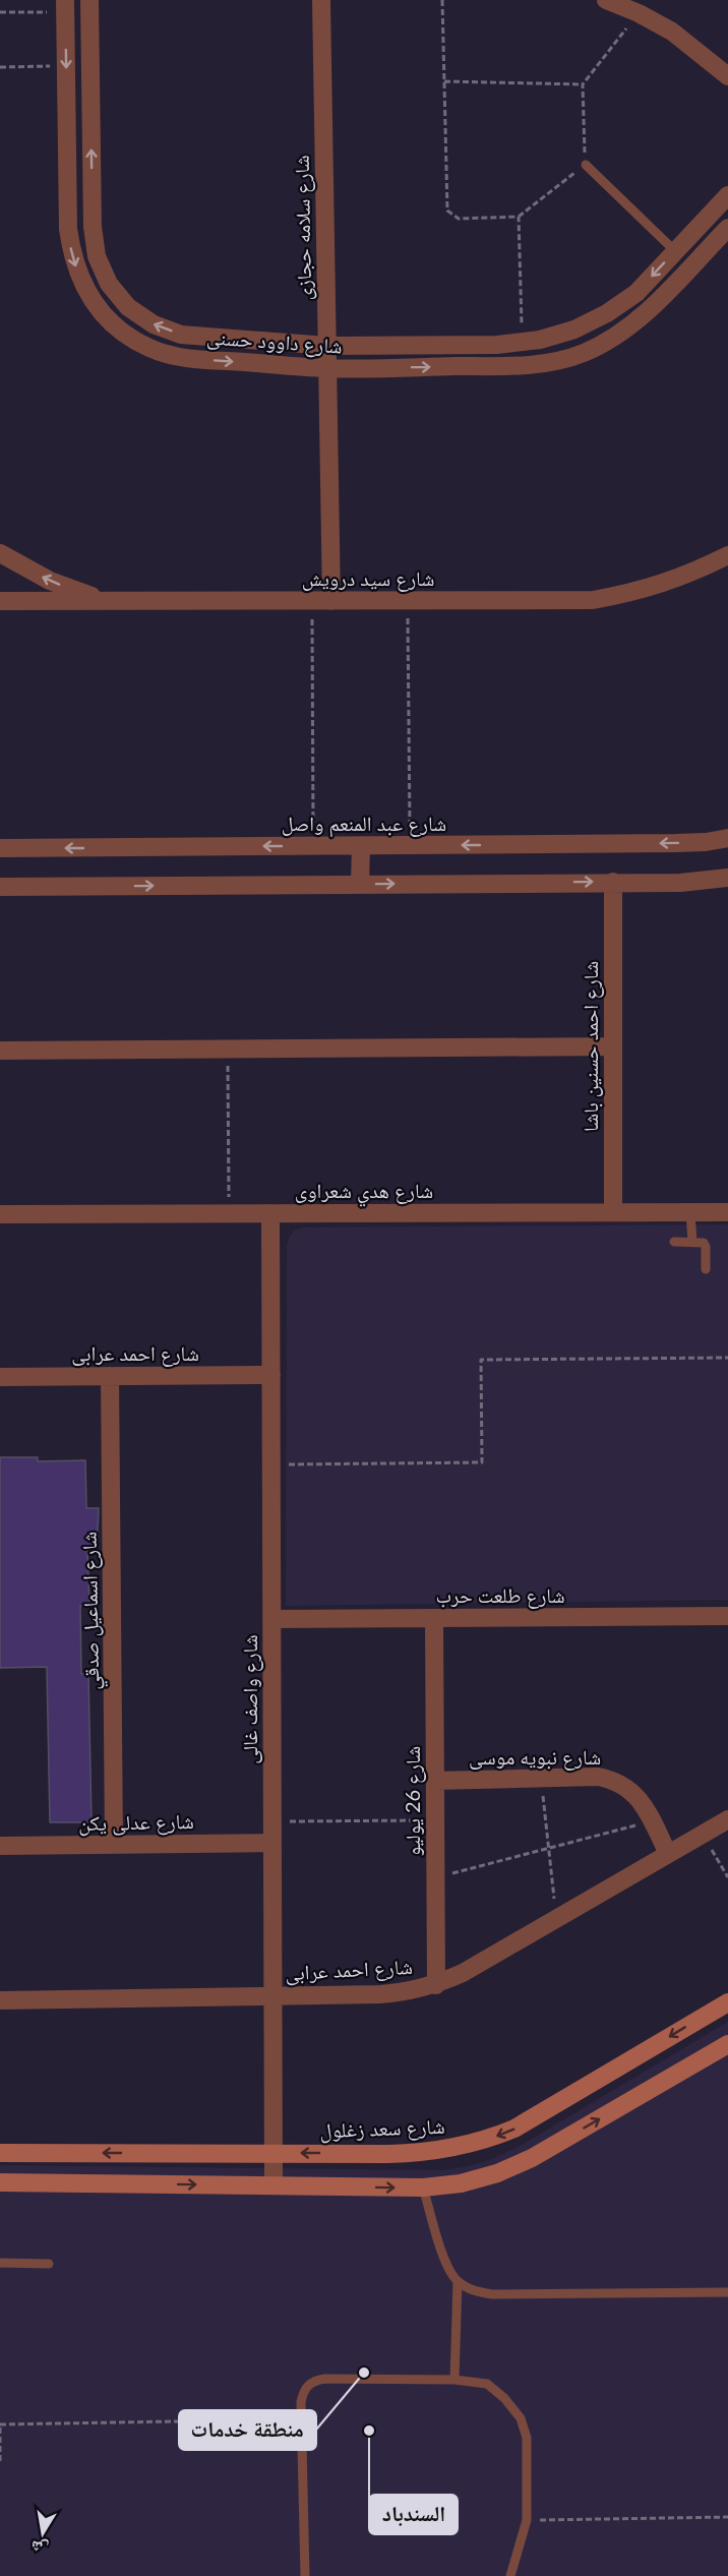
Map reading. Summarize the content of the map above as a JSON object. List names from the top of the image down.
{
  "streets": {
    "street": [
      "شارع سلامه حجازى",
      "شارع داوود حسنى",
      "شارع سيد درويش",
      "شارع عبد المنعم واصل",
      "شارع احمد حسنين باشا",
      "شارع هدي شعراوى",
      "شارع احمد عرابى",
      "شارع طلعت حرب",
      "شارع اسماعيل صدقي",
      "شارع واصف غالى",
      "شارع نبويه موسى",
      "شارع 26 يوليو",
      "شارع عدلى يكن",
      "شارع سعد زغلول"
    ]
  },
  "crossings": [
    ["شارع سلامه حجازى", "شارع داوود حسنى"],
    ["شارع سلامه حجازى", "شارع سيد درويش"],
    ["شارع احمد حسنين باشا", "شارع هدي شعراوى"],
    ["شارع هدي شعراوى", "شارع واصف غالى"],
    ["شارع احمد عرابى", "شارع اسماعيل صدقي"],
    ["شارع احمد عرابى", "شارع واصف غالى"],
    ["شارع احمد عرابى", "شارع نبويه موسى"],
    ["شارع احمد عرابى", "شارع 26 يوليو"],
    ["شارع طلعت حرب", "شارع واصف غالى"],
    ["شارع طلعت حرب", "شارع 26 يوليو"],
    ["شارع اسماعيل صدقي", "شارع عدلى يكن"],
    ["شارع واصف غالى", "شارع عدلى يكن"],
    ["شارع واصف غالى", "شارع سعد زغلول"],
    ["شارع نبويه موسى", "شارع 26 يوليو"]
  ],
  "places": ["منطقة خدمات", "السندباد"],
  "north": "bottom"
}
